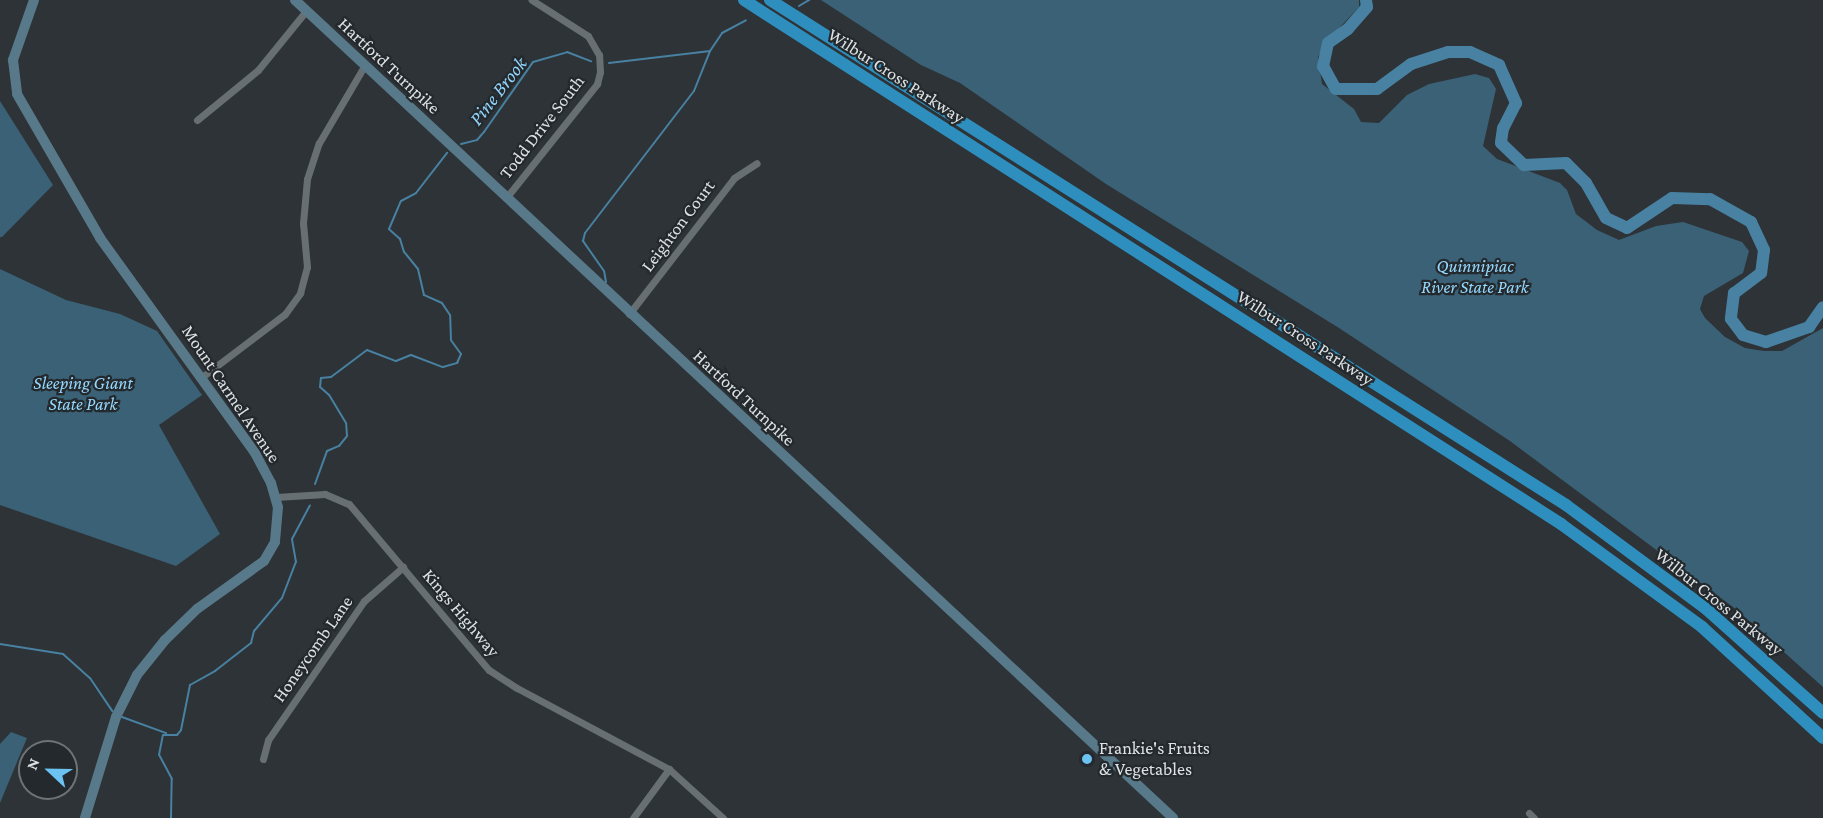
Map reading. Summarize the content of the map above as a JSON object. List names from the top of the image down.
{
  "streets": {
    "highway": ["Wilbur Cross Parkway"],
    "main road": ["Hartford Turnpike", "Mount Carmel Avenue"],
    "street": [
      "Todd Drive South",
      "Leighton Court",
      "Kings Highway",
      "Honeycomb Lane"
    ]
  },
  "crossings": [
    ["Hartford Turnpike", "Todd Drive South"],
    ["Hartford Turnpike", "Leighton Court"],
    ["Mount Carmel Avenue", "Kings Highway"],
    ["Kings Highway", "Honeycomb Lane"]
  ],
  "water": ["Pine Brook"],
  "parks": ["Quinnipiac River State Park", "Sleeping Giant State Park"],
  "places": ["Frankie's Fruits & Vegetables"],
  "north": "left"
}
